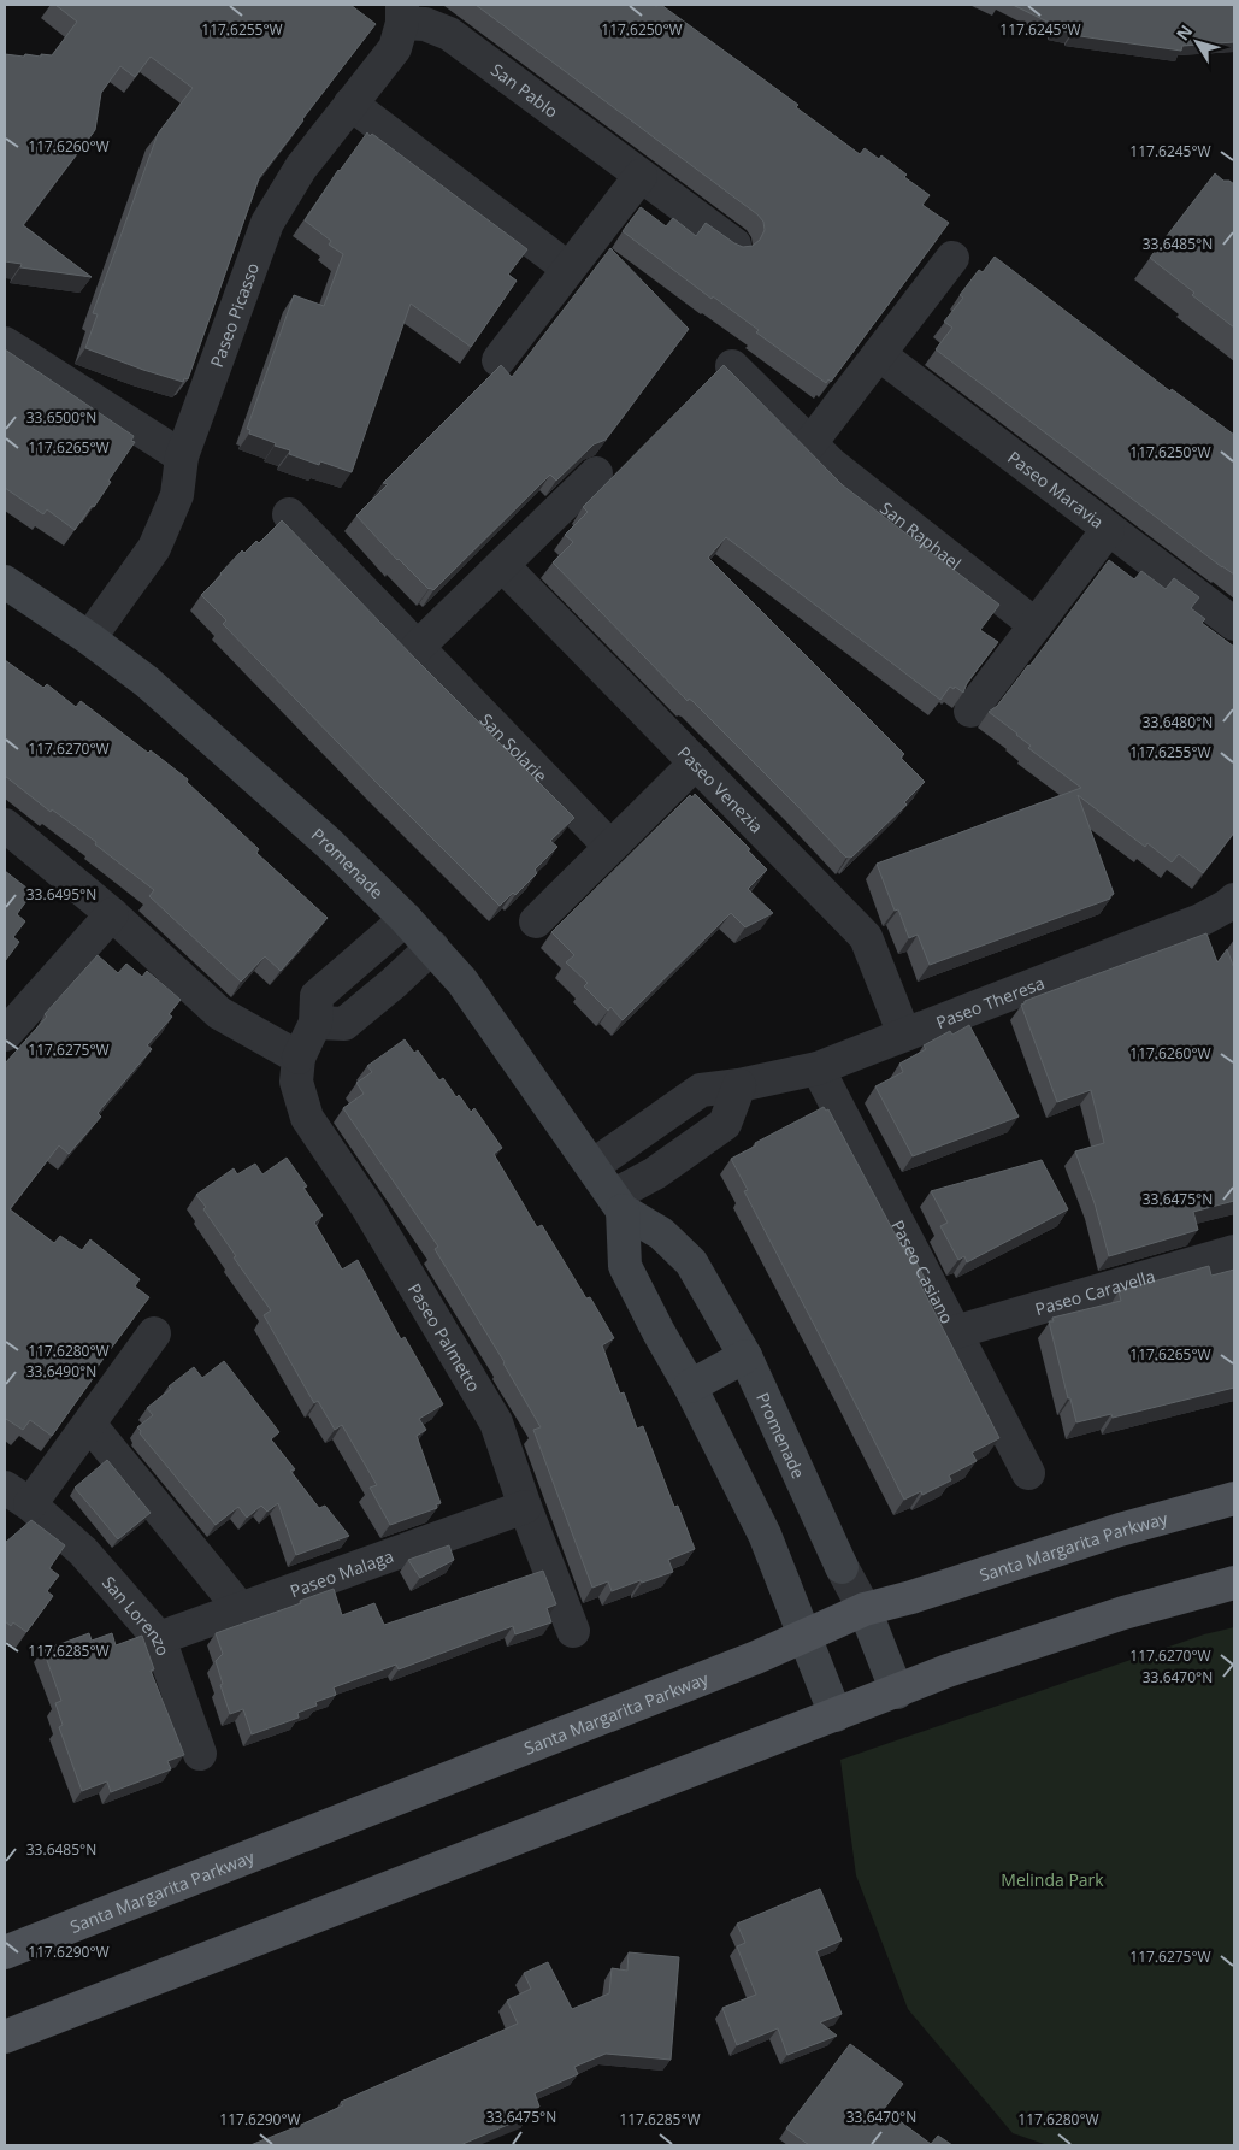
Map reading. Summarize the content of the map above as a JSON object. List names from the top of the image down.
{
  "streets": {
    "main road": ["Santa Margarita Parkway"],
    "street": [
      "San Pablo",
      "Paseo Picasso",
      "Paseo Maravia",
      "San Raphael",
      "San Solarie",
      "Paseo Venezia",
      "Promenade",
      "Paseo Theresa",
      "Paseo Casiano",
      "Paseo Caravella",
      "Paseo Palmetto",
      "Paseo Malaga",
      "San Lorenzo"
    ]
  },
  "crossings": [
    ["San Pablo", "Paseo Picasso"],
    ["Paseo Picasso", "Promenade"],
    ["Paseo Venezia", "Paseo Theresa"],
    ["Promenade", "Paseo Theresa"],
    ["Promenade", "Paseo Palmetto"],
    ["Promenade", "Santa Margarita Parkway"],
    ["Paseo Theresa", "Paseo Casiano"],
    ["Paseo Casiano", "Paseo Caravella"],
    ["Paseo Palmetto", "Paseo Malaga"],
    ["Paseo Malaga", "San Lorenzo"]
  ],
  "parks": ["Melinda Park"],
  "north": "top left",
  "coordinates": [
    "117.6255°W",
    "117.6250°W",
    "117.6245°W",
    "117.6260°W",
    "33.6485°N",
    "33.6500°N",
    "117.6265°W",
    "33.6480°N",
    "117.6270°W",
    "33.6495°N",
    "117.6275°W",
    "33.6475°N",
    "117.6280°W",
    "33.6490°N",
    "117.6285°W",
    "33.6470°N",
    "117.6290°W"
  ]
}
